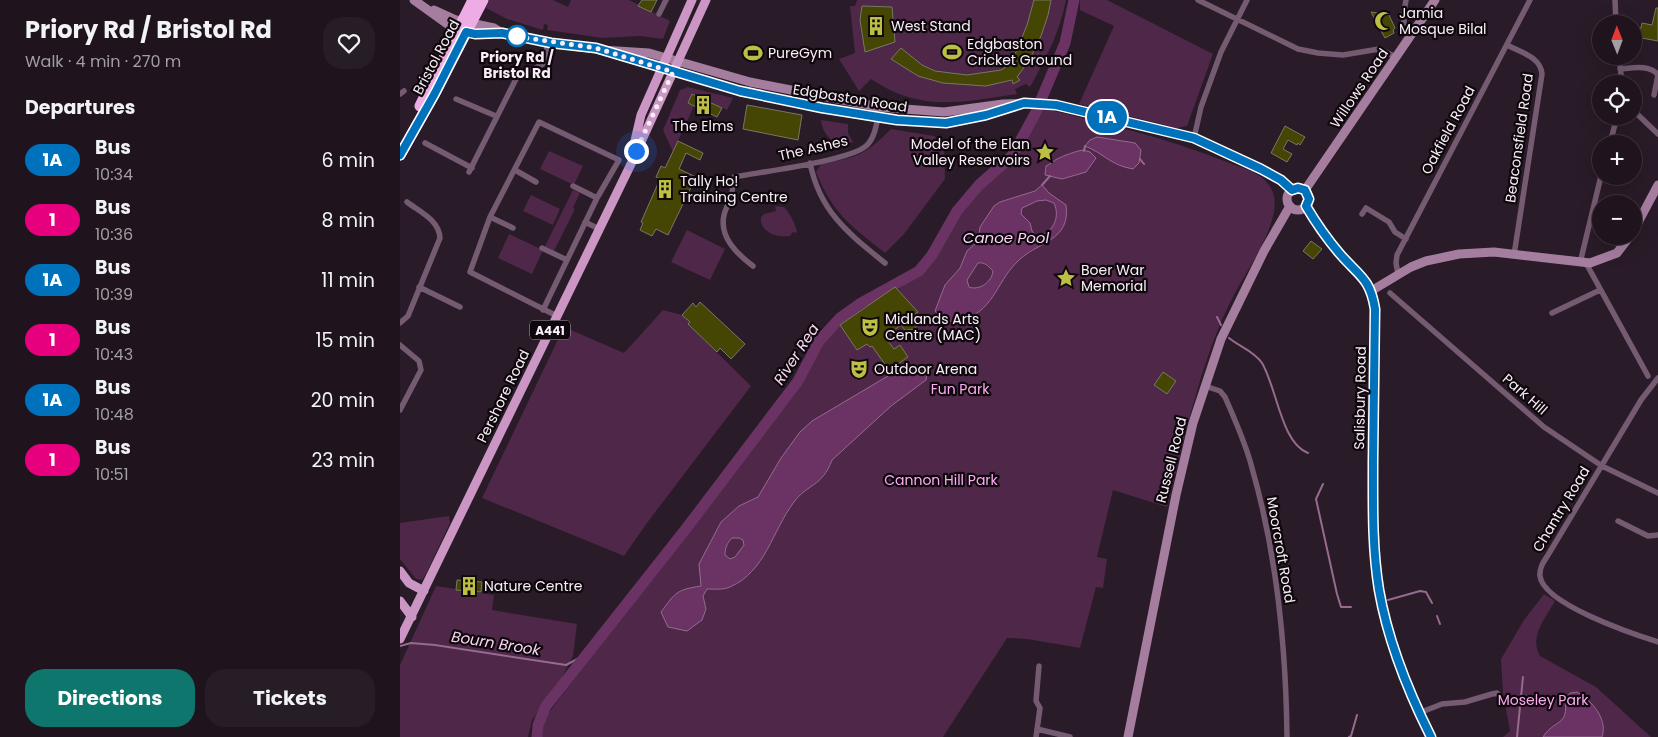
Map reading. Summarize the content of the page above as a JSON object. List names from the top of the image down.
{
  "streets": {
    "highway": ["Bristol Road"],
    "main road": [
      "Willows Road",
      "Edgbaston Road",
      "A441",
      "Pershore Road",
      "Salisbury Road",
      "Russell Road"
    ],
    "street": [
      "Oakfield Road",
      "Beaconsfield Road",
      "The Ashes",
      "Park Hill",
      "Chantry Road",
      "Moorcroft Road"
    ]
  },
  "crossings": [
    ["Willows Road", "Edgbaston Road"],
    ["Willows Road", "Russell Road"],
    ["Edgbaston Road", "The Ashes"],
    ["Edgbaston Road", "Pershore Road"],
    ["Edgbaston Road", "Russell Road"],
    ["Oakfield Road", "Beaconsfield Road"],
    ["Park Hill", "Chantry Road"],
    ["Russell Road", "Moorcroft Road"]
  ],
  "water": ["Canoe Pool", "River Rea", "Bourn Brook"],
  "parks": ["Fun Park", "Cannon Hill Park", "Moseley Park"],
  "places": {
    "mosque": ["Jamia Mosque Bilal"],
    "building": [
      "West Stand",
      "The Elms",
      "Tally Ho! Training Centre",
      "Nature Centre"
    ],
    "other": ["Priory Rd / Bristol Rd"],
    "sports": ["Edgbaston Cricket Ground", "PureGym"],
    "place": ["Model of the Elan Valley Reservoirs", "Boer War Memorial"],
    "theatre": ["Midlands Arts Centre (MAC)", "Outdoor Arena"]
  },
  "lines": ["bus line 1A"],
  "north": "top",
  "page": {
    "heading": [
      ["Priory Rd / Bristol Rd", "Walk · 4 min · 270 m"],
      "Departures"
    ],
    "on_map": "1A",
    "map_buttons": ["+", "−"],
    "list": [
      {
        "mark": "1A",
        "name": "Bus",
        "note": "10:34",
        "value": "6 min"
      },
      {
        "mark": "1",
        "name": "Bus",
        "note": "10:36",
        "value": "8 min"
      },
      {
        "mark": "1A",
        "name": "Bus",
        "note": "10:39",
        "value": "11 min"
      },
      {
        "mark": "1",
        "name": "Bus",
        "note": "10:43",
        "value": "15 min"
      },
      {
        "mark": "1A",
        "name": "Bus",
        "note": "10:48",
        "value": "20 min"
      },
      {
        "mark": "1",
        "name": "Bus",
        "note": "10:51",
        "value": "23 min"
      }
    ],
    "buttons": ["Directions", "Tickets"]
  }
}
